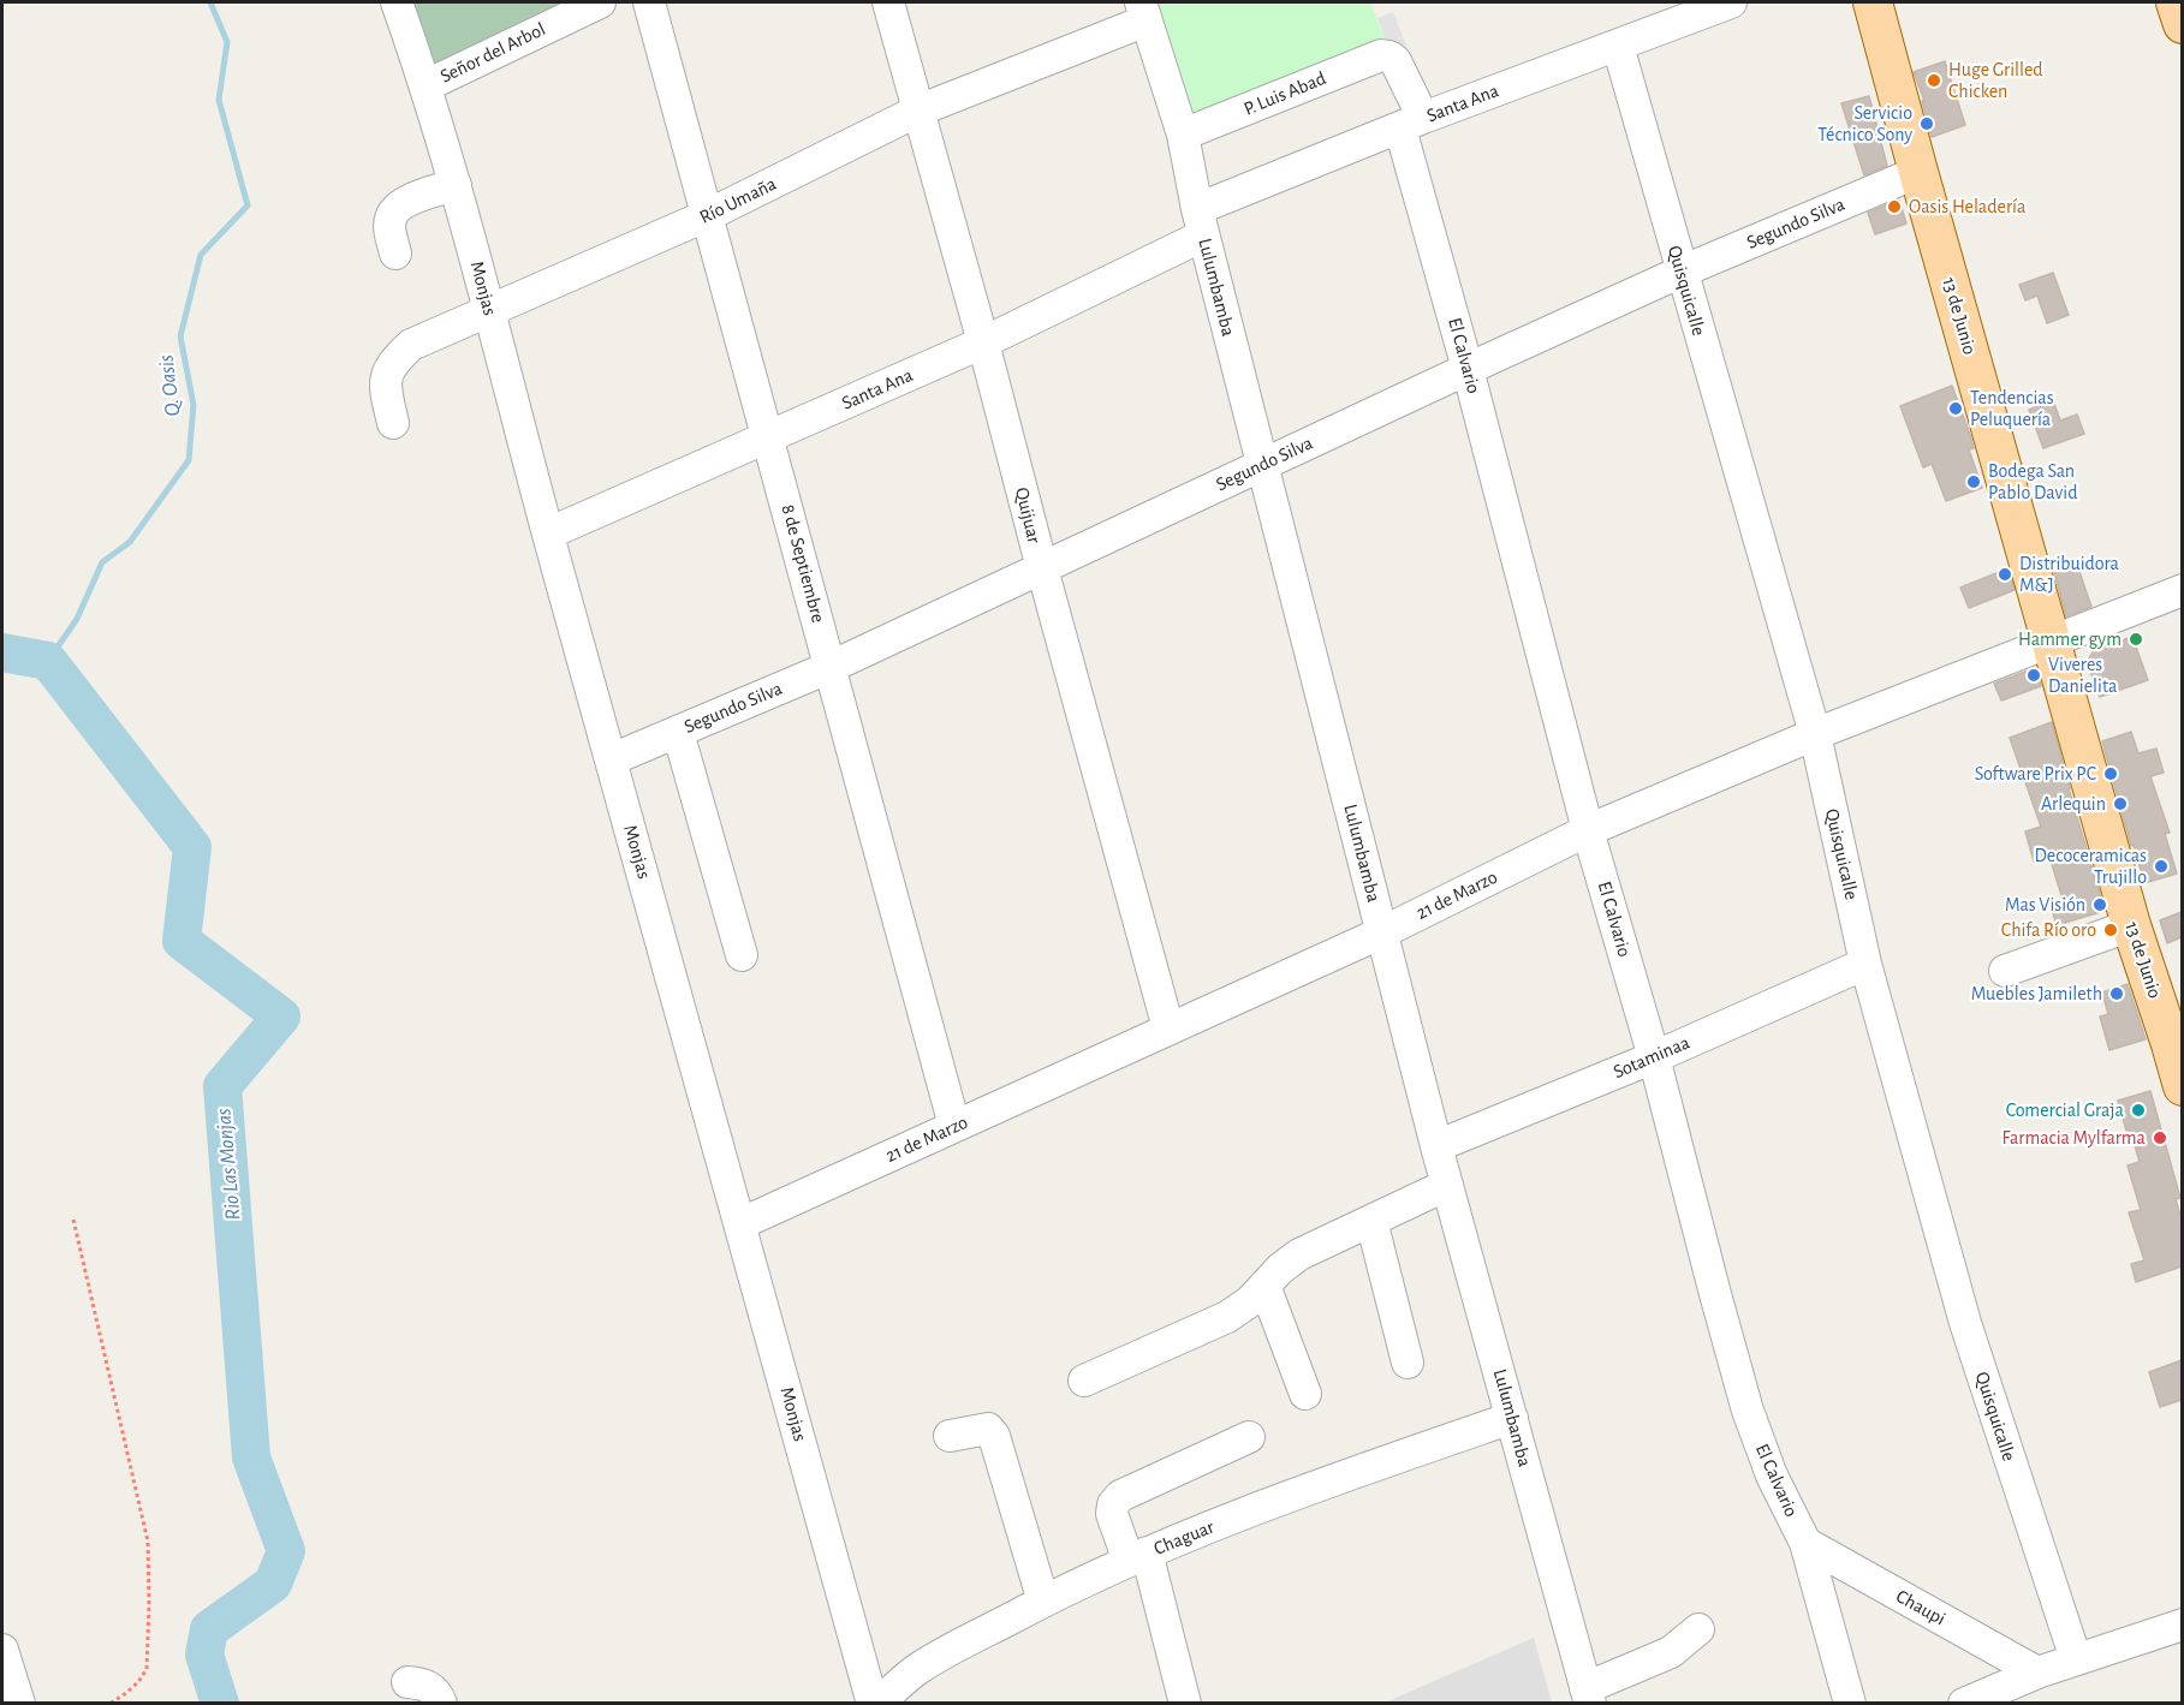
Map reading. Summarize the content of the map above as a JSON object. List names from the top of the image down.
{
  "streets": {
    "main road": ["13 de Junio"],
    "street": [
      "Señor del Arbol",
      "P. Luis Abad",
      "Santa Ana",
      "Río Umaña",
      "Segundo Silva",
      "Lulumbamba",
      "Monjas",
      "Quisquicalle",
      "El Calvario",
      "Quijuar",
      "8 de Septiembre",
      "21 de Marzo",
      "Sotaminaa",
      "Chaguar",
      "Chaupi"
    ]
  },
  "crossings": [
    ["Señor del Arbol", "Monjas"],
    ["P. Luis Abad", "Lulumbamba"],
    ["P. Luis Abad", "El Calvario"],
    ["Santa Ana", "Lulumbamba"],
    ["Santa Ana", "Monjas"],
    ["Santa Ana", "Quisquicalle"],
    ["Santa Ana", "El Calvario"],
    ["Santa Ana", "Quijuar"],
    ["Santa Ana", "8 de Septiembre"],
    ["Río Umaña", "Lulumbamba"],
    ["Río Umaña", "Monjas"],
    ["Río Umaña", "Quijuar"],
    ["Río Umaña", "8 de Septiembre"],
    ["Segundo Silva", "Lulumbamba"],
    ["Segundo Silva", "Monjas"],
    ["Segundo Silva", "Quisquicalle"],
    ["Segundo Silva", "13 de Junio"],
    ["Segundo Silva", "El Calvario"],
    ["Segundo Silva", "Quijuar"],
    ["Segundo Silva", "8 de Septiembre"],
    ["Lulumbamba", "21 de Marzo"],
    ["Lulumbamba", "Sotaminaa"],
    ["Lulumbamba", "Chaguar"],
    ["Monjas", "21 de Marzo"],
    ["Quisquicalle", "21 de Marzo"],
    ["Quisquicalle", "Sotaminaa"],
    ["13 de Junio", "21 de Marzo"],
    ["El Calvario", "21 de Marzo"],
    ["El Calvario", "Sotaminaa"],
    ["El Calvario", "Chaupi"],
    ["Quijuar", "21 de Marzo"],
    ["8 de Septiembre", "21 de Marzo"]
  ],
  "water": ["Q. Oasis", "Rio Las Monjas"],
  "places": [
    "Huge Grilled Chicken",
    "Servicio Técnico Sony",
    "Oasis Heladería",
    "Tendencias Peluquería",
    "Bodega San Pablo David",
    "Distribuidora M&J",
    "Hammer gym",
    "Viveres Danielita",
    "Software Prix PC",
    "Arlequin",
    "Decoceramicas Trujillo",
    "Mas Visión",
    "Chifa Río oro",
    "Muebles Jamileth",
    "Comercial Graja",
    "Farmacia Mylfarma"
  ]
}
